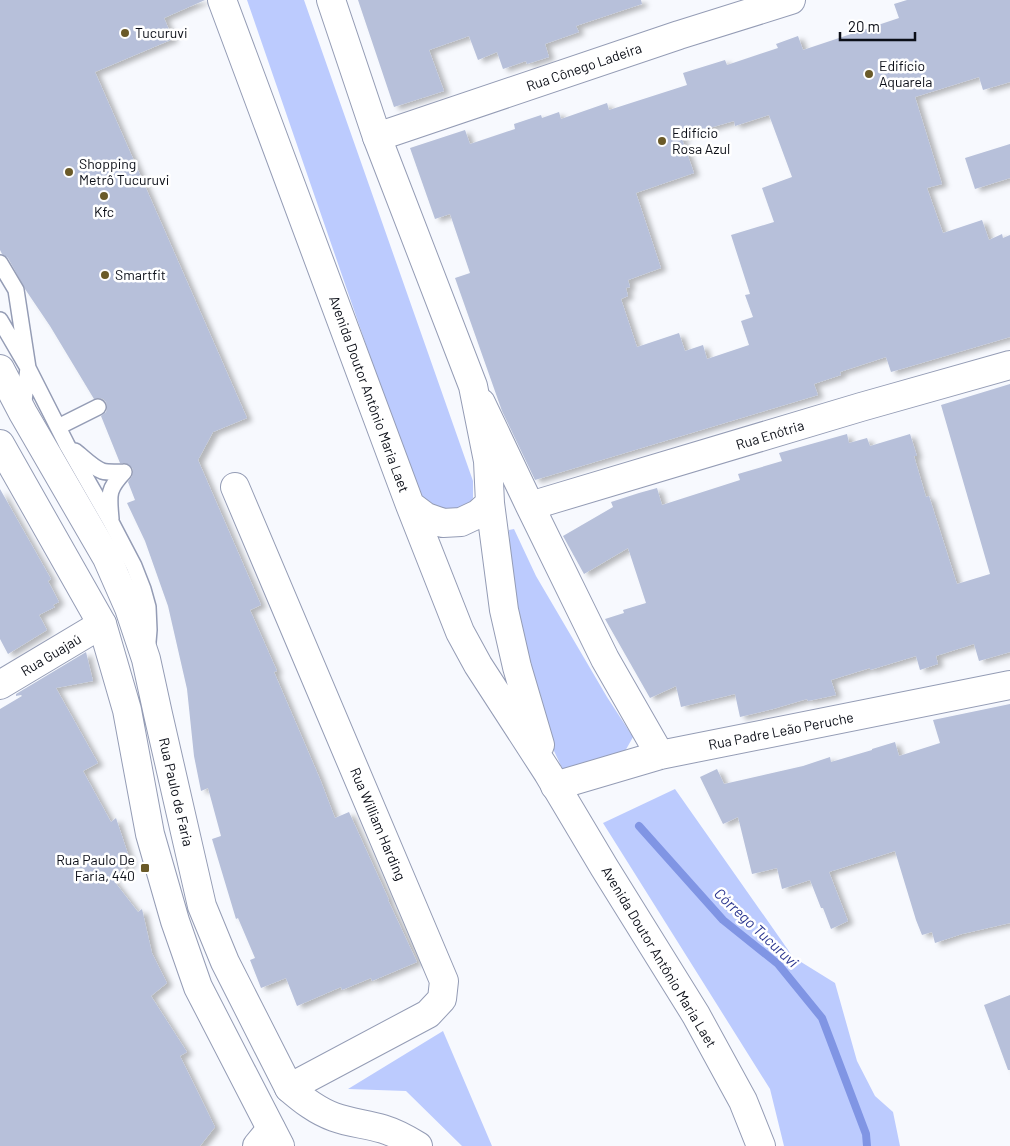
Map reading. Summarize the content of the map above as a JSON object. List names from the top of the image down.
{
  "streets": {
    "street": [
      "Rua Cônego Ladeira",
      "Avenida Doutor Antônio Maria Laet",
      "Rua Enótria",
      "Rua Guajaú",
      "Rua Padre Leão Peruche",
      "Rua Paulo de Faria",
      "Rua William Harding"
    ]
  },
  "crossings": [
    ["Rua Cônego Ladeira", "Avenida Doutor Antônio Maria Laet"],
    ["Avenida Doutor Antônio Maria Laet", "Rua Enótria"],
    ["Avenida Doutor Antônio Maria Laet", "Rua Padre Leão Peruche"],
    ["Rua Paulo de Faria", "Rua William Harding"]
  ],
  "water": ["Córrego Tucuruvi"],
  "places": {
    "other": [
      "Tucuruvi",
      "Edifício Aquarela",
      "Edifício Rosa Azul",
      "Shopping Metrô Tucuruvi",
      "Kfc",
      "Smartfit"
    ],
    "transit": ["Rua Paulo De Faria, 440"]
  },
  "scale_bar": "20 m"
}
